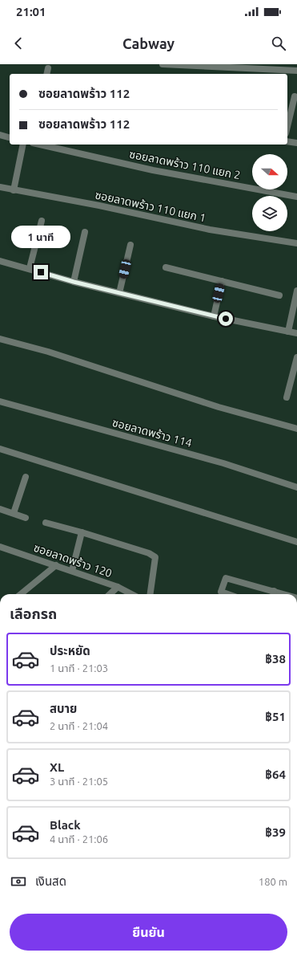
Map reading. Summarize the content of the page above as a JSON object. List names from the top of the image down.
{
  "streets": {
    "street": [
      "ซอยลาดพร้าว 110 แยก 2",
      "ซอยลาดพร้าว 110 แยก 1",
      "ซอยลาดพร้าว 114",
      "ซอยลาดพร้าว 120"
    ]
  },
  "north": "right",
  "page": {
    "status": "21:01",
    "header": "Cabway",
    "banner": ["ซอยลาดพร้าว 112", "ซอยลาดพร้าว 112"],
    "bubble": "1 นาที",
    "heading": "เลือกรถ",
    "list": [
      {
        "name": "ประหยัด",
        "note": "1 นาที · 21:03",
        "value": "฿38"
      },
      {
        "name": "สบาย",
        "note": "2 นาที · 21:04",
        "value": "฿51"
      },
      {
        "name": "XL",
        "note": "3 นาที · 21:05",
        "value": "฿64"
      },
      {
        "name": "Black",
        "note": "4 นาที · 21:06",
        "value": "฿39"
      }
    ],
    "pay": ["เงินสด", "180 m"],
    "buttons": "ยืนยัน"
  }
}
